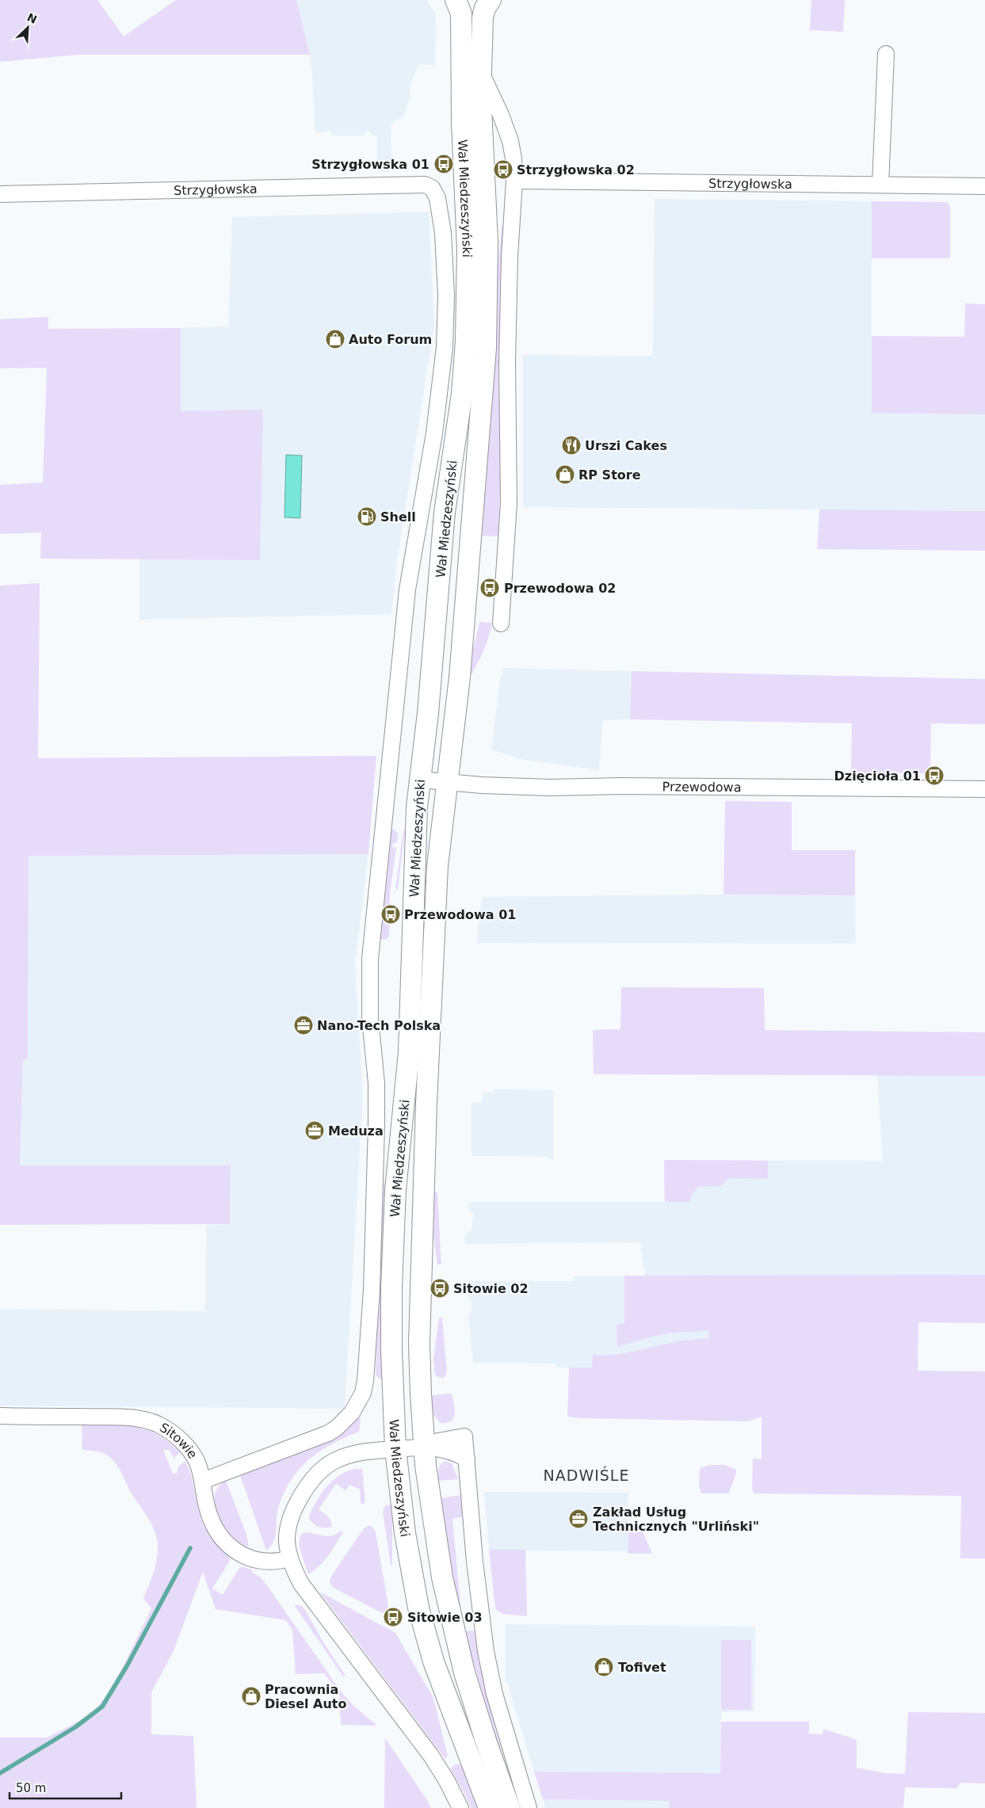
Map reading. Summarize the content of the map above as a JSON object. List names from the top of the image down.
{
  "streets": {
    "main road": ["Wał Miedzeszyński"],
    "street": ["Strzygłowska", "Przewodowa", "Sitowie"]
  },
  "crossings": [
    ["Strzygłowska", "Wał Miedzeszyński"],
    ["Wał Miedzeszyński", "Przewodowa"],
    ["Wał Miedzeszyński", "Sitowie"]
  ],
  "districts": ["NADWIŚLE"],
  "places": {
    "bus stop": [
      "Strzygłowska 01",
      "Strzygłowska 02",
      "Przewodowa 02",
      "Dzięcioła 01",
      "Przewodowa 01",
      "Sitowie 02",
      "Sitowie 03"
    ],
    "shop": [
      "Auto Forum",
      "RP Store",
      "Tofivet",
      "Pracownia Diesel Auto"
    ],
    "restaurant": ["Urszi Cakes"],
    "fuel station": ["Shell"],
    "office": ["Nano-Tech Polska", "Meduza", "Zakład Usług Technicznych \"Urliński\""]
  },
  "scale_bar": "50 m",
  "north": "top right"
}
